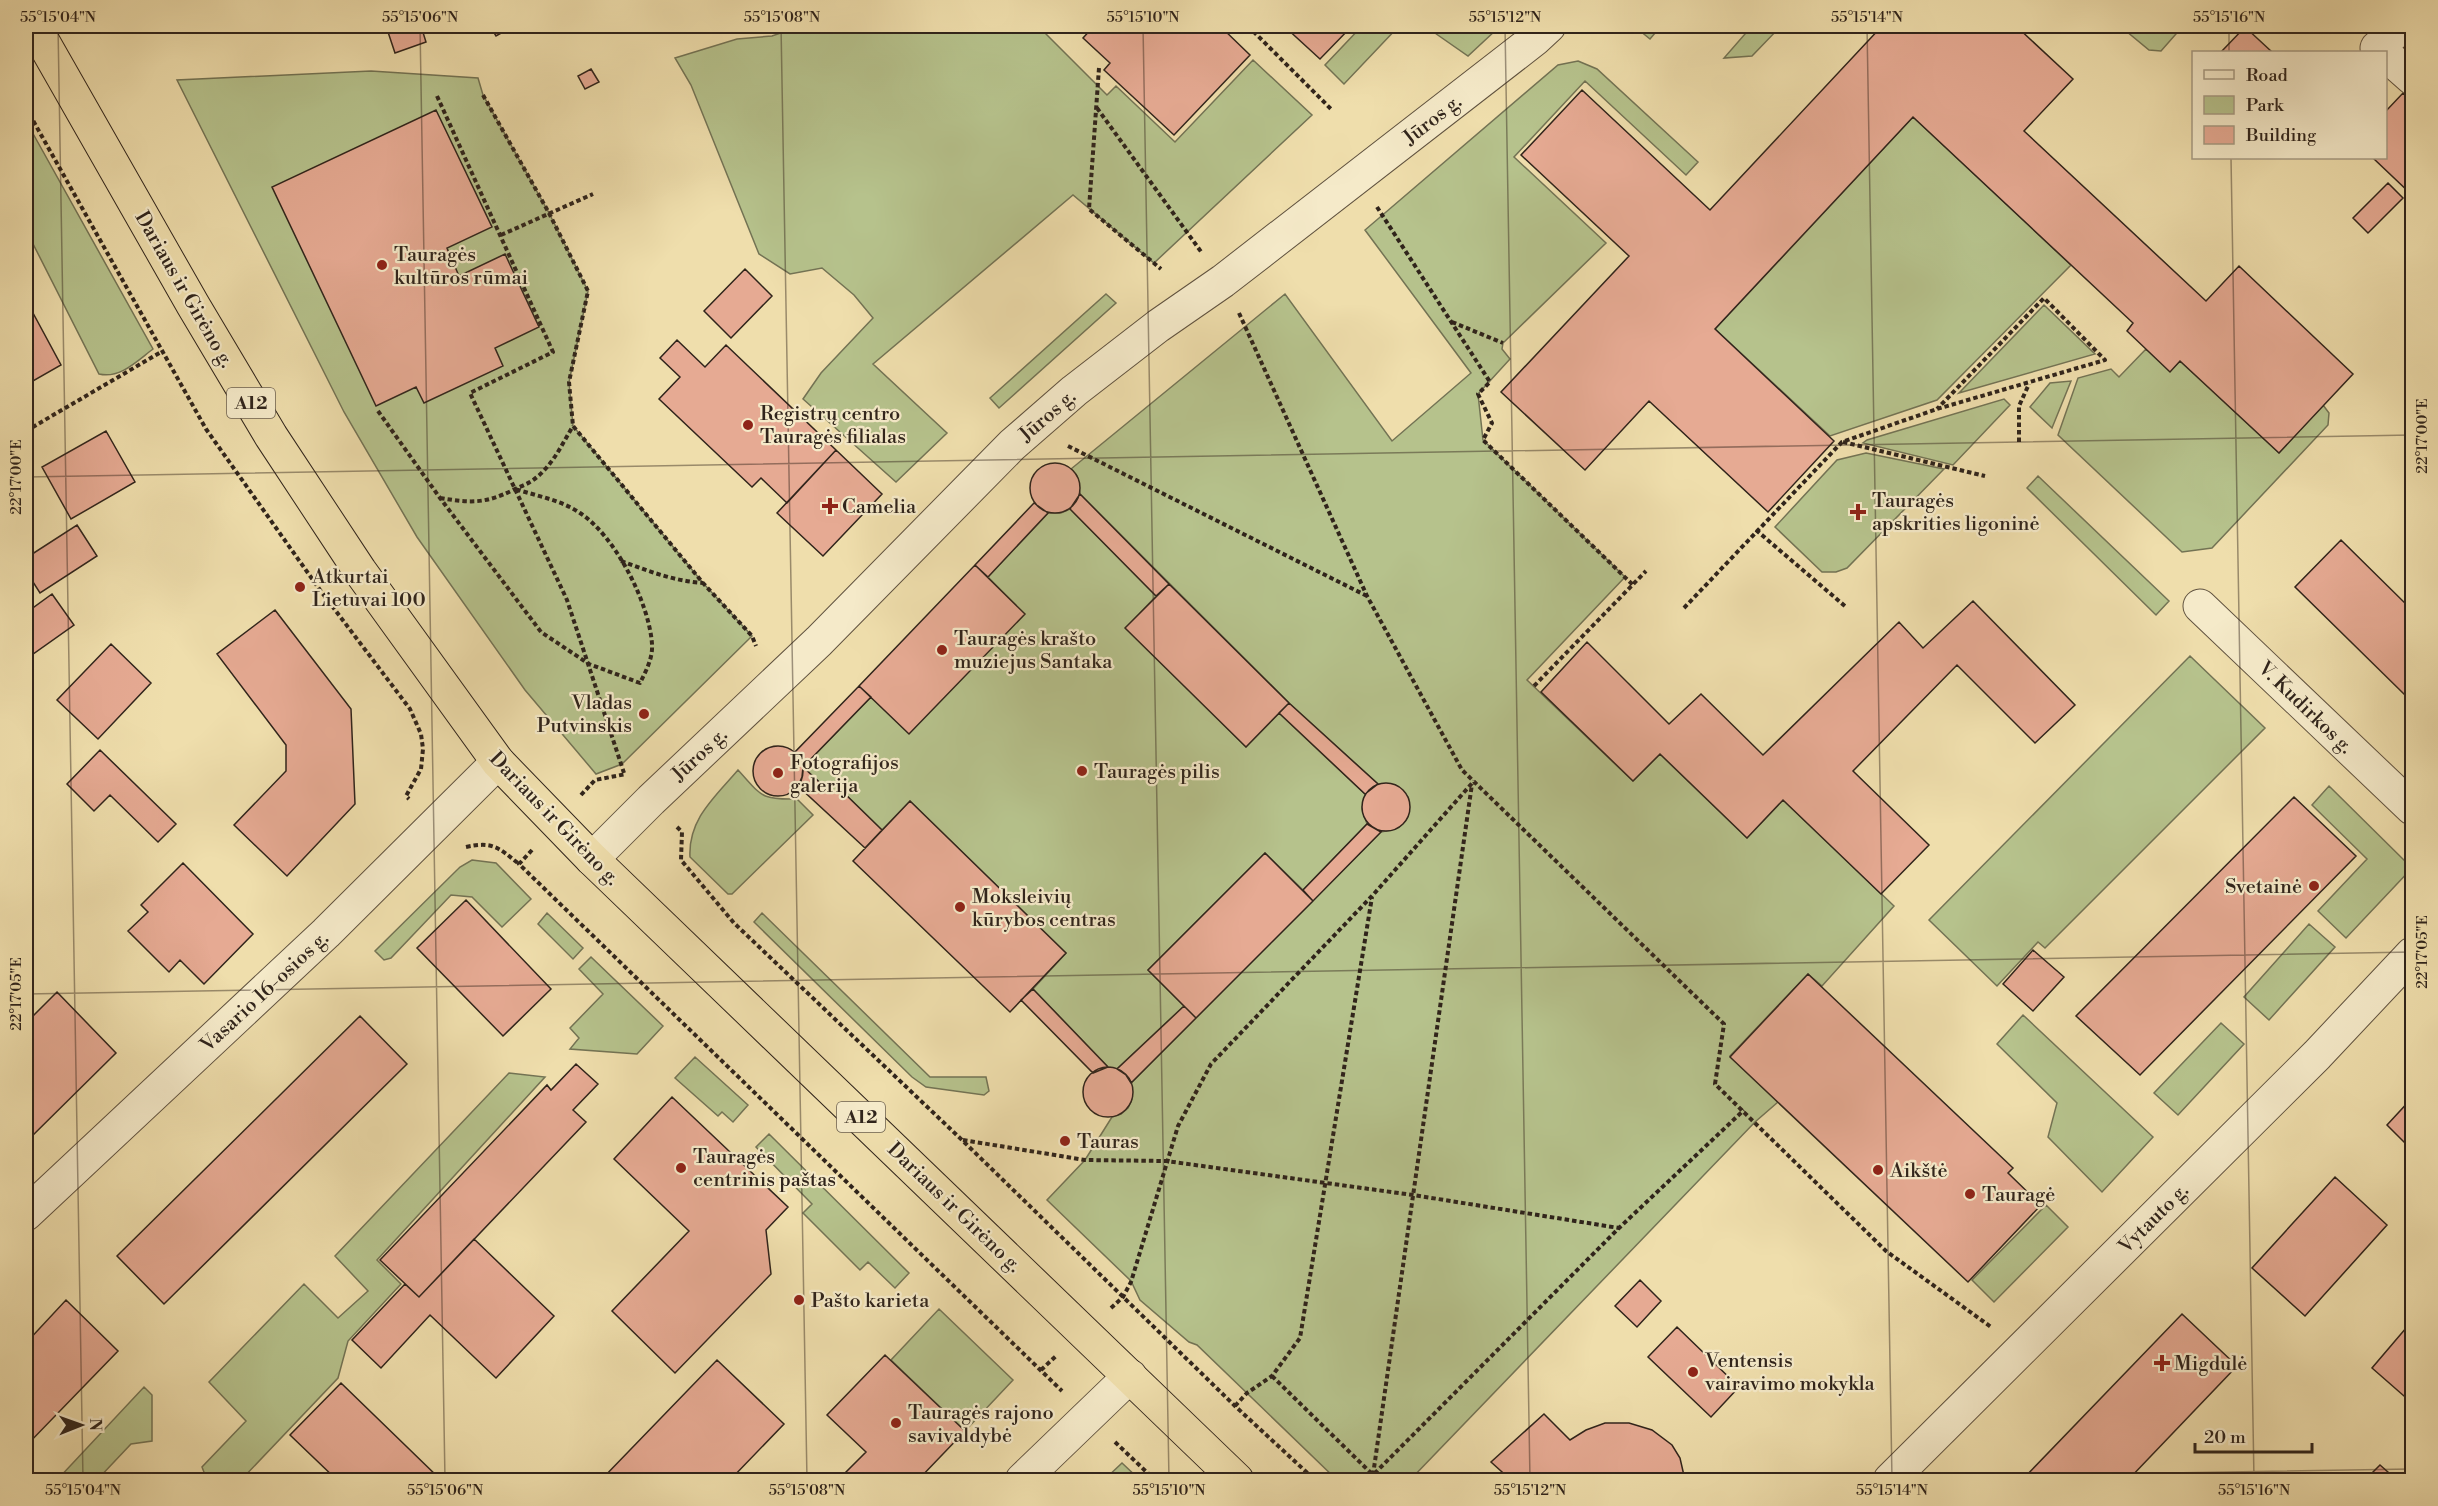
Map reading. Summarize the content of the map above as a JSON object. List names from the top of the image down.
{
  "streets": {
    "highway": ["Dariaus ir Girėno g.", "A12"],
    "street": [
      "Jūros g.",
      "V. Kudirkos g.",
      "Vasario 16-osios g.",
      "Vytauto g."
    ]
  },
  "crossings": [
    ["Jūros g.", "Dariaus ir Girėno g."],
    ["Dariaus ir Girėno g.", "Vasario 16-osios g."]
  ],
  "places": {
    "other": [
      "Tauragės kultūros rūmai",
      "Registrų centro Tauragės filialas",
      "Atkurtai Lietuvai 100",
      "Tauragės krašto muziejus Santaka",
      "Vladas Putvinskis",
      "Tauragės pilis",
      "Fotografijos galerija",
      "Svetainė",
      "Moksleivių kūrybos centras",
      "Tauras",
      "Tauragės centrinis paštas",
      "Aikštė",
      "Tauragė",
      "Pašto karieta",
      "Ventensis vairavimo mokykla",
      "Tauragės rajono savivaldybė"
    ],
    "health": ["Camelia", "Tauragės apskrities ligoninė", "Migdulė"]
  },
  "legend": ["Road", "Park", "Building"],
  "scale_bar": "20 m",
  "north": "right",
  "coordinates": [
    "55°15'04\"N",
    "55°15'06\"N",
    "55°15'08\"N",
    "55°15'10\"N",
    "55°15'12\"N",
    "55°15'14\"N",
    "55°15'16\"N",
    "22°17'00\"E",
    "22°17'05\"E"
  ]
}
